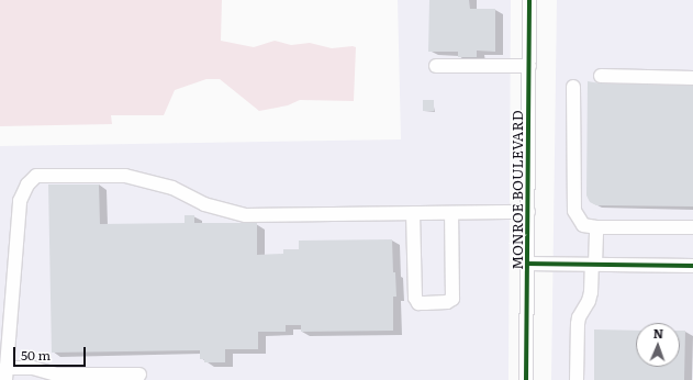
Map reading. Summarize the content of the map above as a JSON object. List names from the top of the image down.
{
  "streets": {
    "street": ["MONROE BOULEVARD"]
  },
  "scale_bar": "50 m",
  "north": "top"
}
